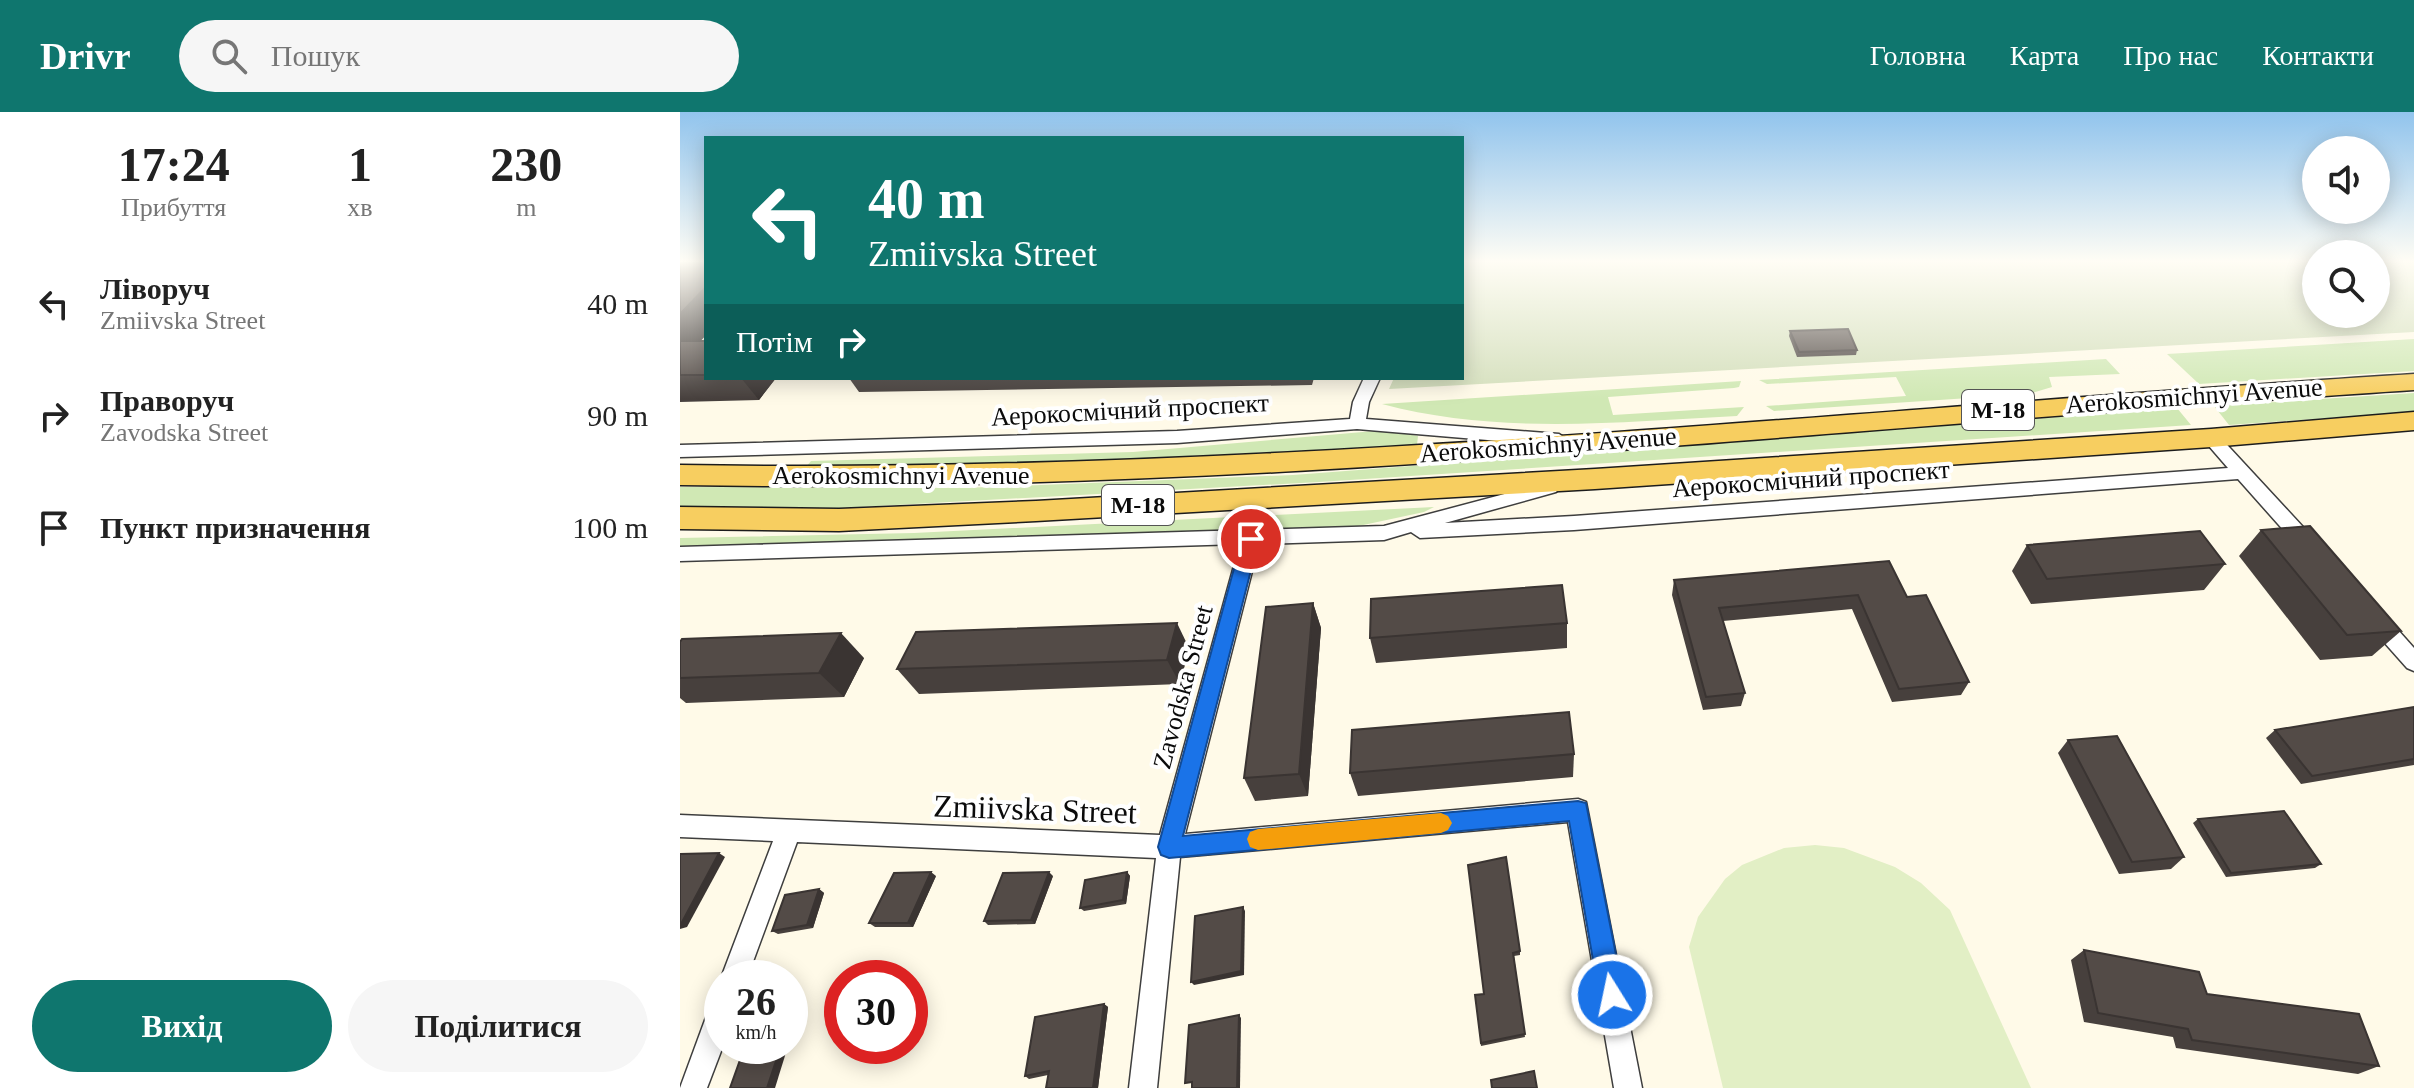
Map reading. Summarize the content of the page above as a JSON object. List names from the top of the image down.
{
  "streets": {
    "main road": ["Aerokosmichnyi Avenue", "М-18"],
    "street": ["Аерокосмічний проспект", "Zavodska Street", "Zmiivska Street"]
  },
  "crossings": [
    ["Aerokosmichnyi Avenue", "Аерокосмічний проспект"],
    ["Аерокосмічний проспект", "Zavodska Street"],
    ["Zavodska Street", "Zmiivska Street"]
  ],
  "page": {
    "header": "Drivr",
    "search": "Пошук",
    "nav": [
      "Головна",
      "Карта",
      "Про нас",
      "Контакти"
    ],
    "eta": [
      "17:24",
      "Прибуття",
      "1",
      "хв",
      "230",
      "m"
    ],
    "turn": ["40 m", "Zmiivska Street"],
    "list": [
      {
        "name": "Ліворуч",
        "note": "Zmiivska Street",
        "value": "40 m"
      },
      {
        "name": "Праворуч",
        "note": "Zavodska Street",
        "value": "90 m"
      },
      {
        "name": "Пункт призначення",
        "value": "100 m"
      }
    ],
    "then": "Потім",
    "speed": "26 km/h",
    "limit": "30",
    "buttons": ["Вихід", "Поділитися"]
  }
}
